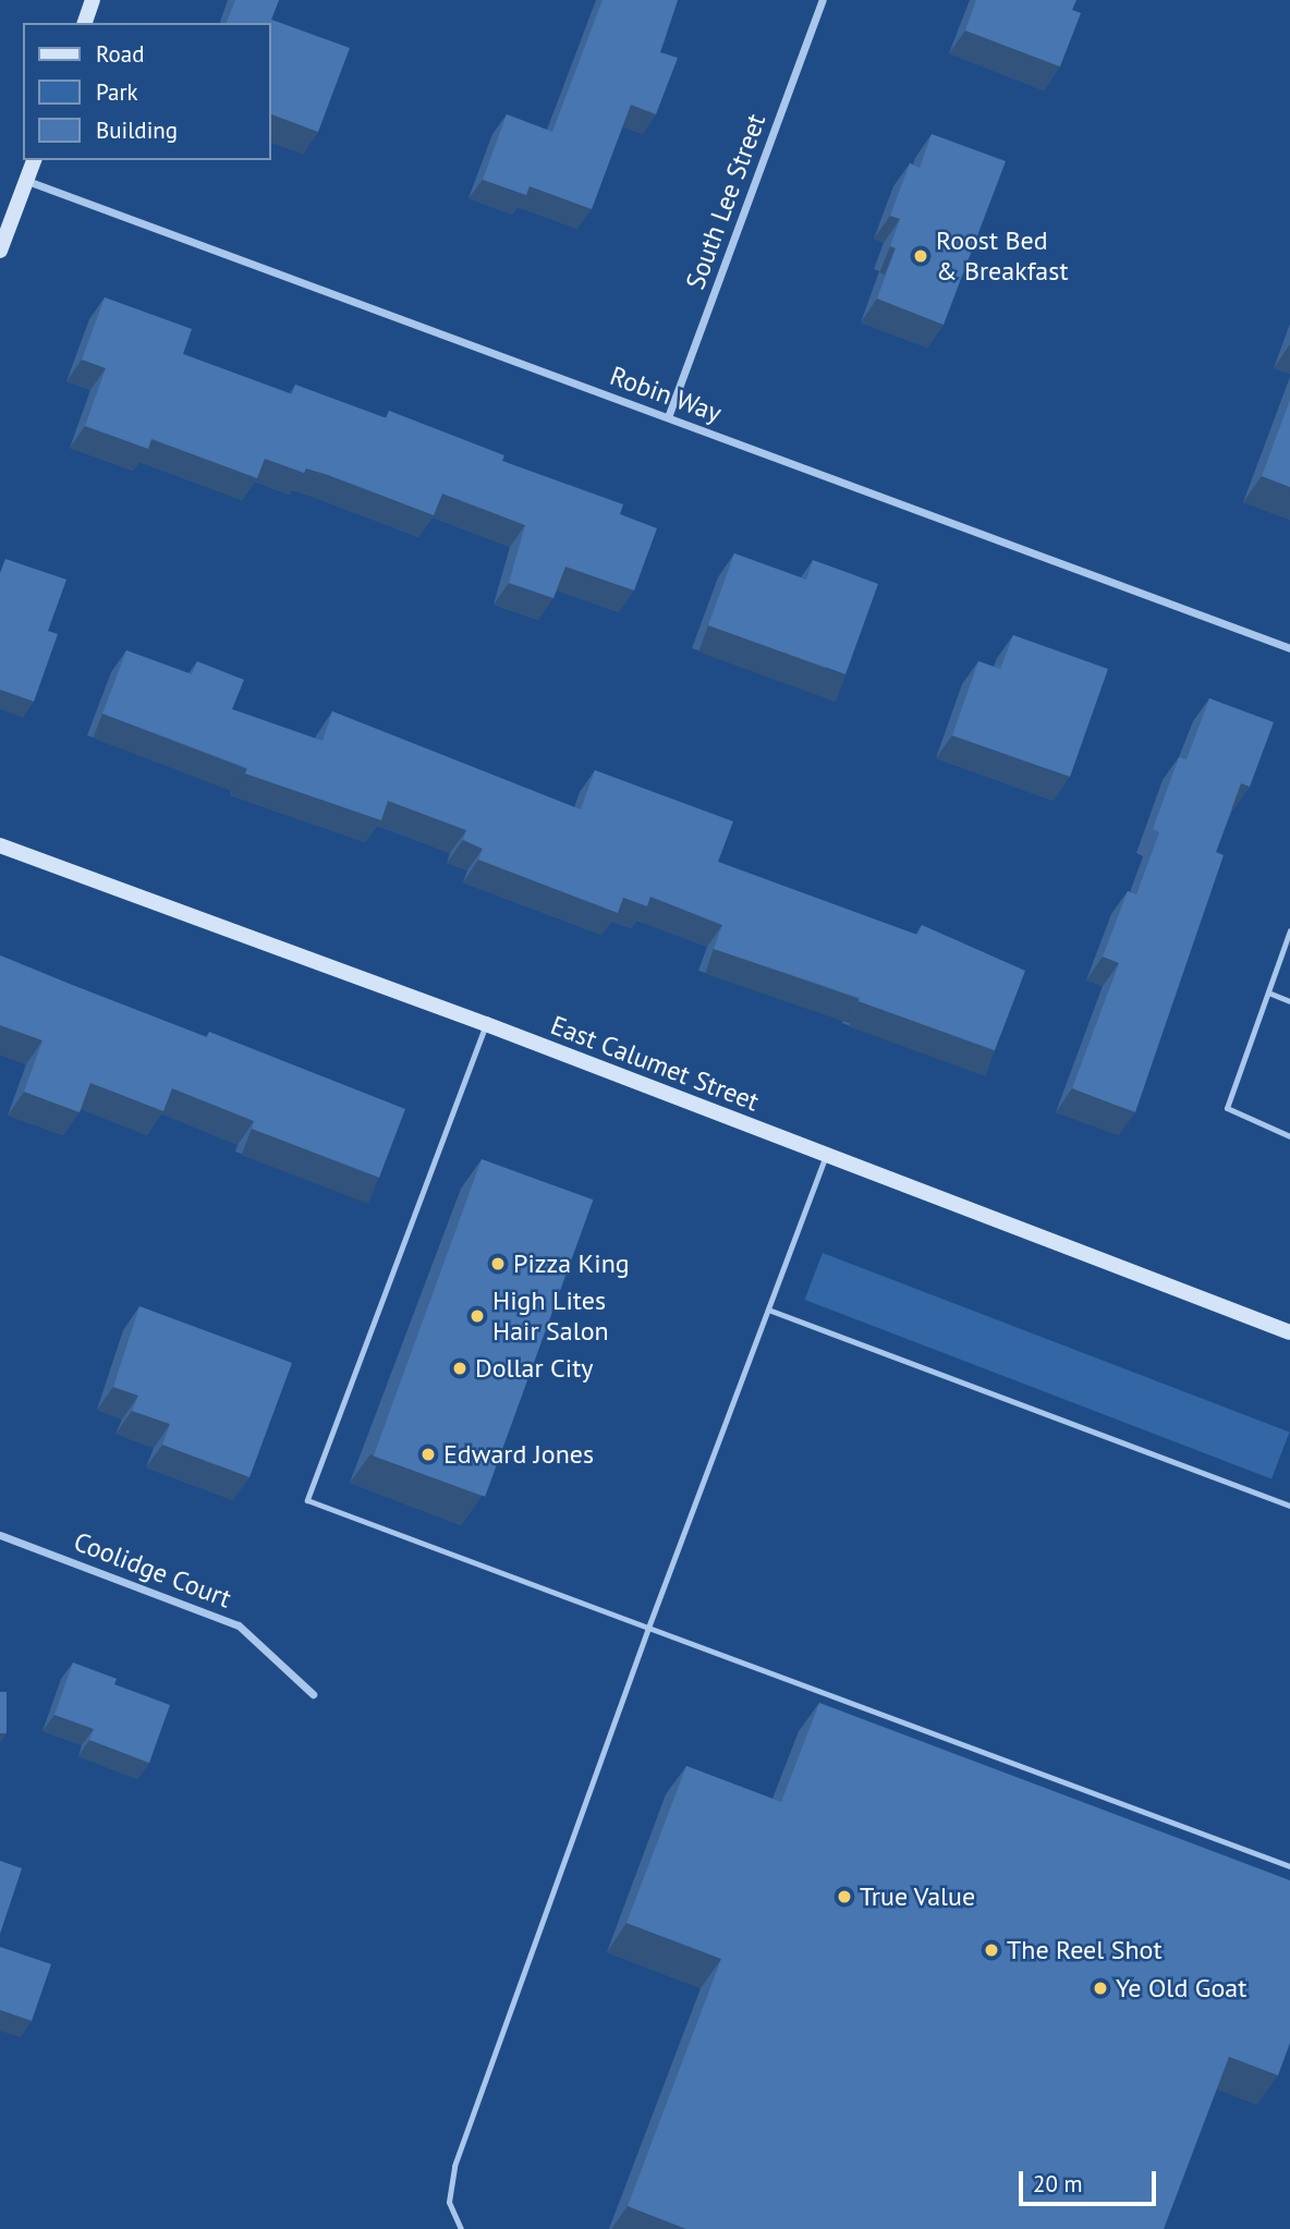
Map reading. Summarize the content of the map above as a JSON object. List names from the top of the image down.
{
  "streets": {
    "main road": ["East Calumet Street"],
    "street": ["South Lee Street", "Robin Way", "Coolidge Court"]
  },
  "crossings": [
    ["South Lee Street", "Robin Way"]
  ],
  "places": [
    "Roost Bed & Breakfast",
    "Pizza King",
    "High Lites Hair Salon",
    "Dollar City",
    "Edward Jones",
    "True Value",
    "The Reel Shot",
    "Ye Old Goat"
  ],
  "legend": ["Road", "Park", "Building"],
  "scale_bar": "20 m"
}
